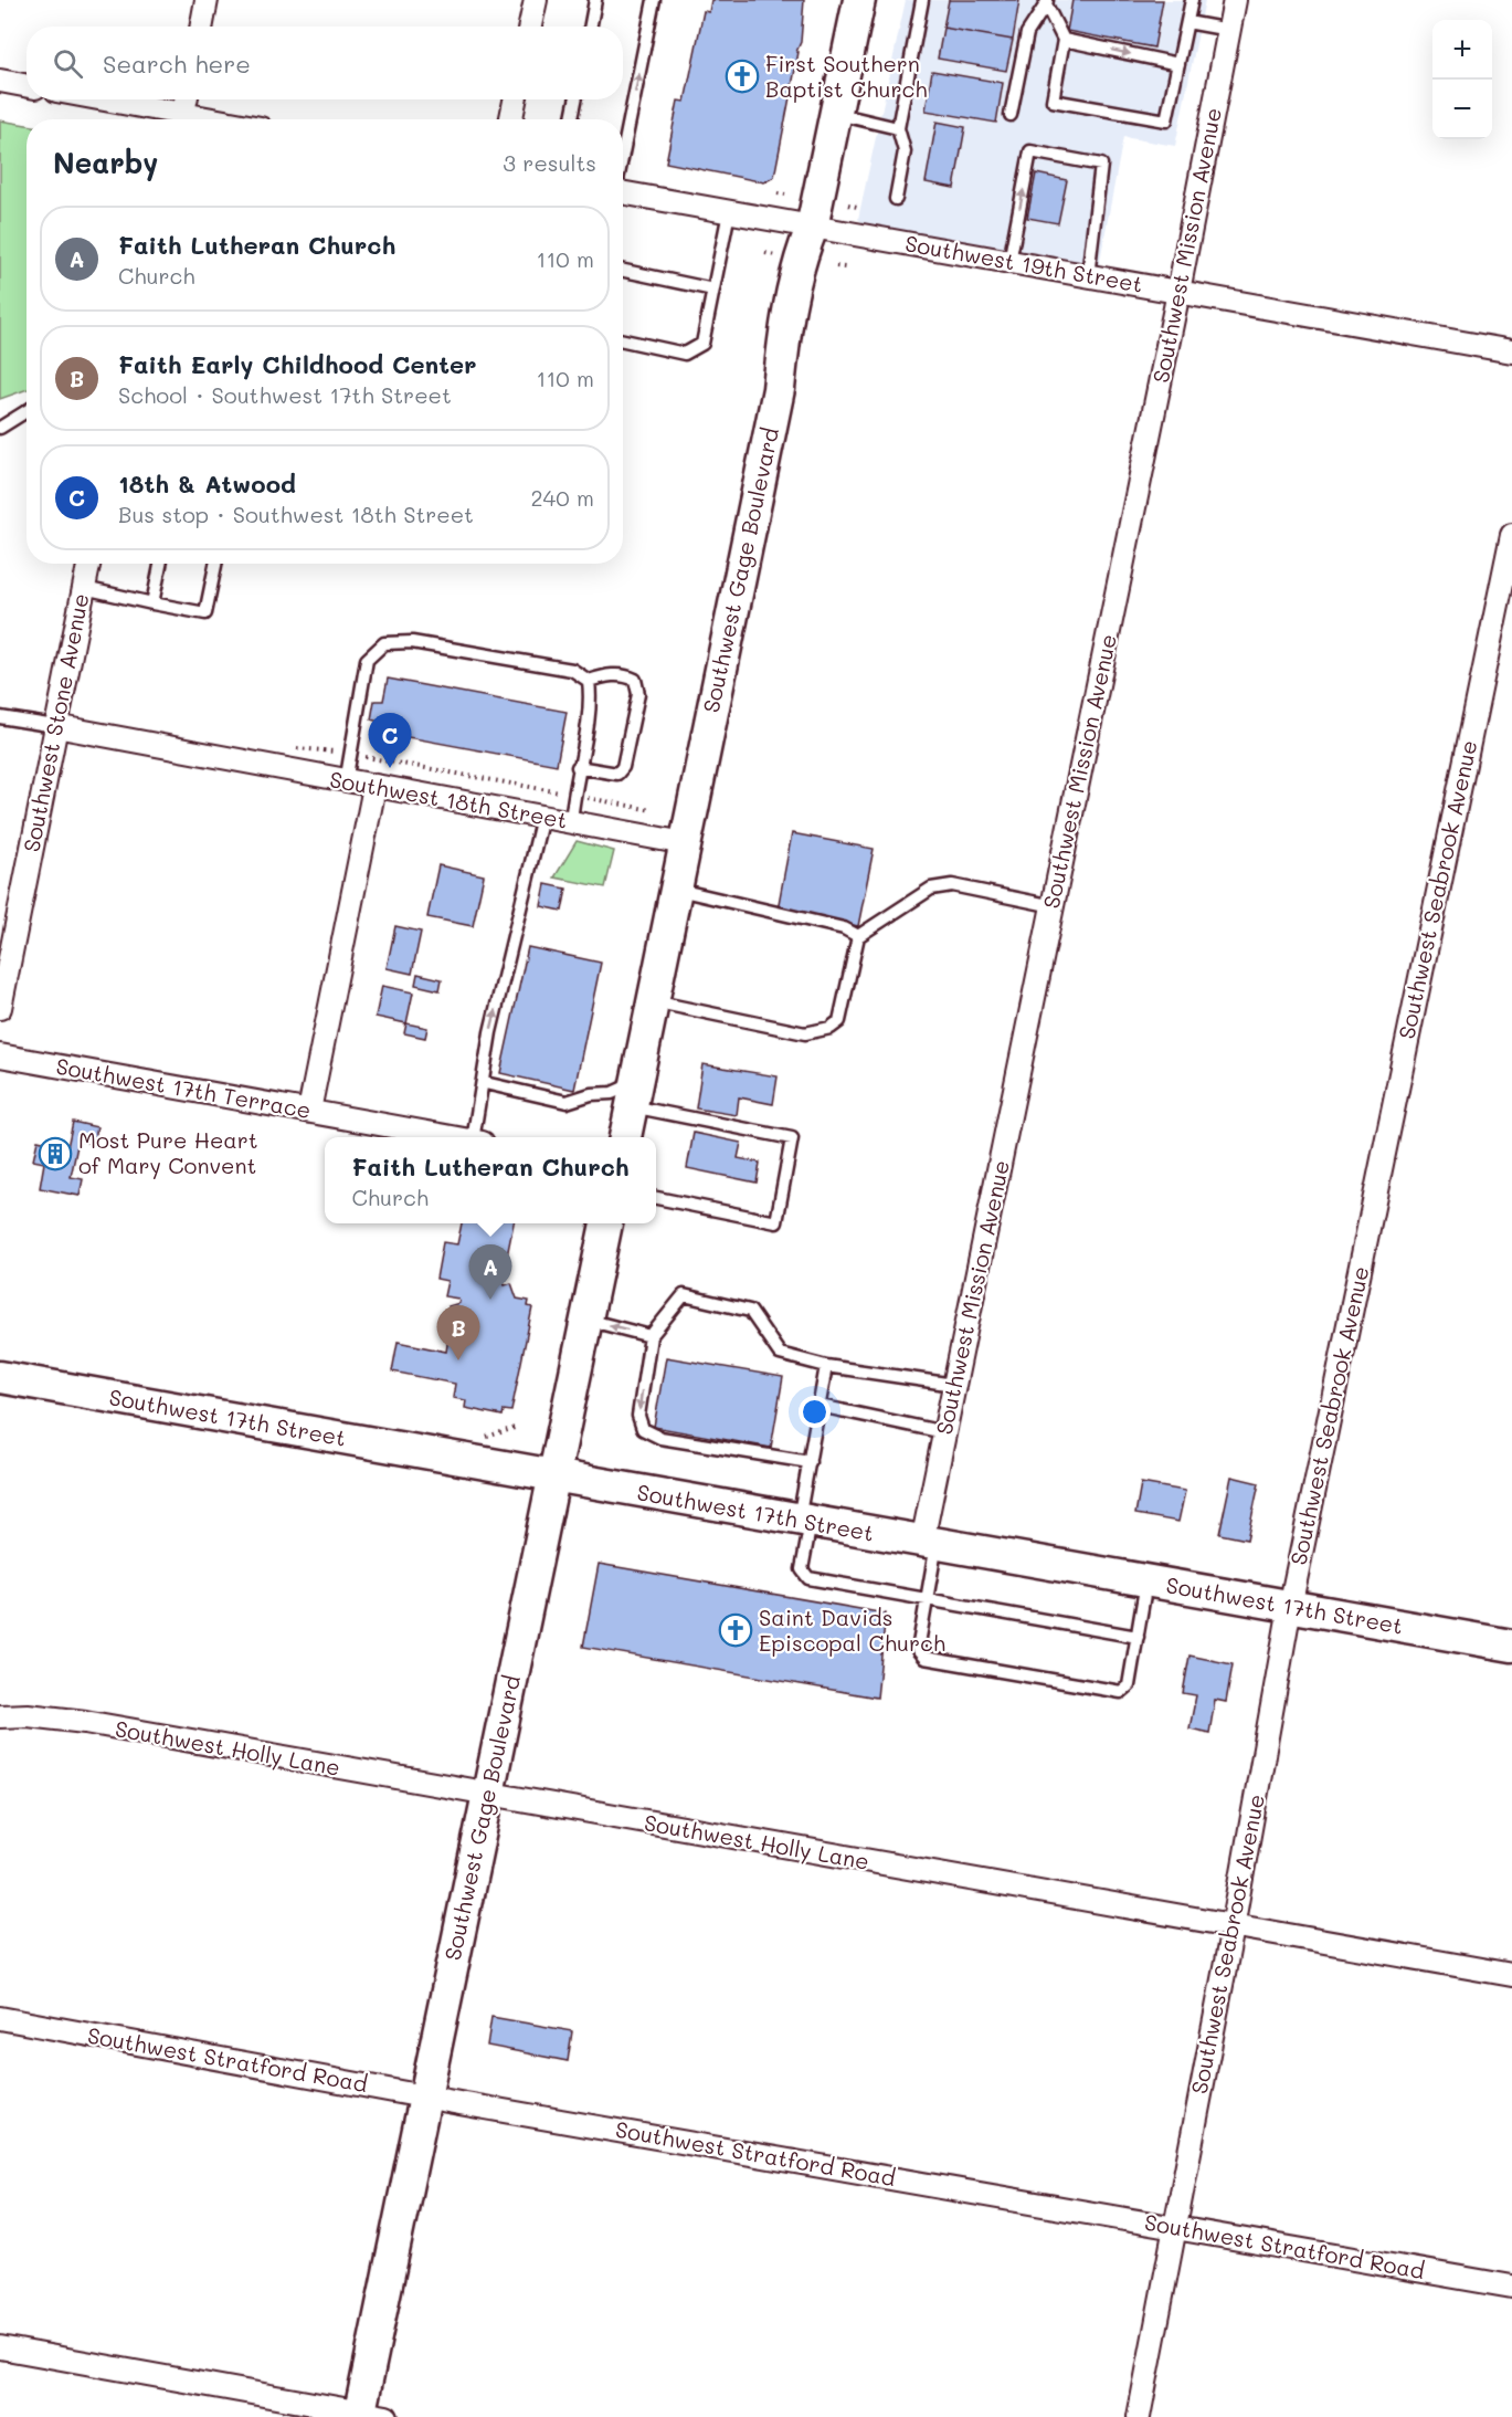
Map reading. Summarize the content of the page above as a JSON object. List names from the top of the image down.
{
  "streets": {
    "main road": ["Southwest Gage Boulevard", "Southwest 17th Street"],
    "street": [
      "Southwest Mission Avenue",
      "Southwest 19th Street",
      "Southwest Stone Avenue",
      "Southwest 18th Street",
      "Southwest Seabrook Avenue",
      "Southwest 17th Terrace",
      "Southwest Holly Lane",
      "Southwest Stratford Road"
    ]
  },
  "crossings": [
    ["Southwest Mission Avenue", "Southwest 19th Street"],
    ["Southwest Mission Avenue", "Southwest 17th Street"],
    ["Southwest 19th Street", "Southwest Gage Boulevard"],
    ["Southwest Gage Boulevard", "Southwest 18th Street"],
    ["Southwest Gage Boulevard", "Southwest 17th Street"],
    ["Southwest Gage Boulevard", "Southwest Holly Lane"],
    ["Southwest Gage Boulevard", "Southwest Stratford Road"],
    ["Southwest Stone Avenue", "Southwest 18th Street"],
    ["Southwest Seabrook Avenue", "Southwest 17th Street"],
    ["Southwest Seabrook Avenue", "Southwest Holly Lane"],
    ["Southwest Seabrook Avenue", "Southwest Stratford Road"]
  ],
  "places": {
    "church": ["First Southern Baptist Church", "Saint Davids Episcopal Church"],
    "building": ["Most Pure Heart of Mary Convent"]
  },
  "page": {
    "map_buttons": ["+", "−"],
    "search": "Search here",
    "heading": ["Nearby", "3 results"],
    "list": [
      {
        "mark": "A",
        "name": "Faith Lutheran Church",
        "note": "Church",
        "value": "110 m"
      },
      {
        "mark": "B",
        "name": "Faith Early Childhood Center",
        "note": "School · Southwest 17th Street",
        "value": "110 m"
      },
      {
        "mark": "C",
        "name": "18th & Atwood",
        "note": "Bus stop · Southwest 18th Street",
        "value": "240 m"
      }
    ],
    "pins": ["C", "A", "B"],
    "popup": ["Faith Lutheran Church", "Church"]
  }
}
